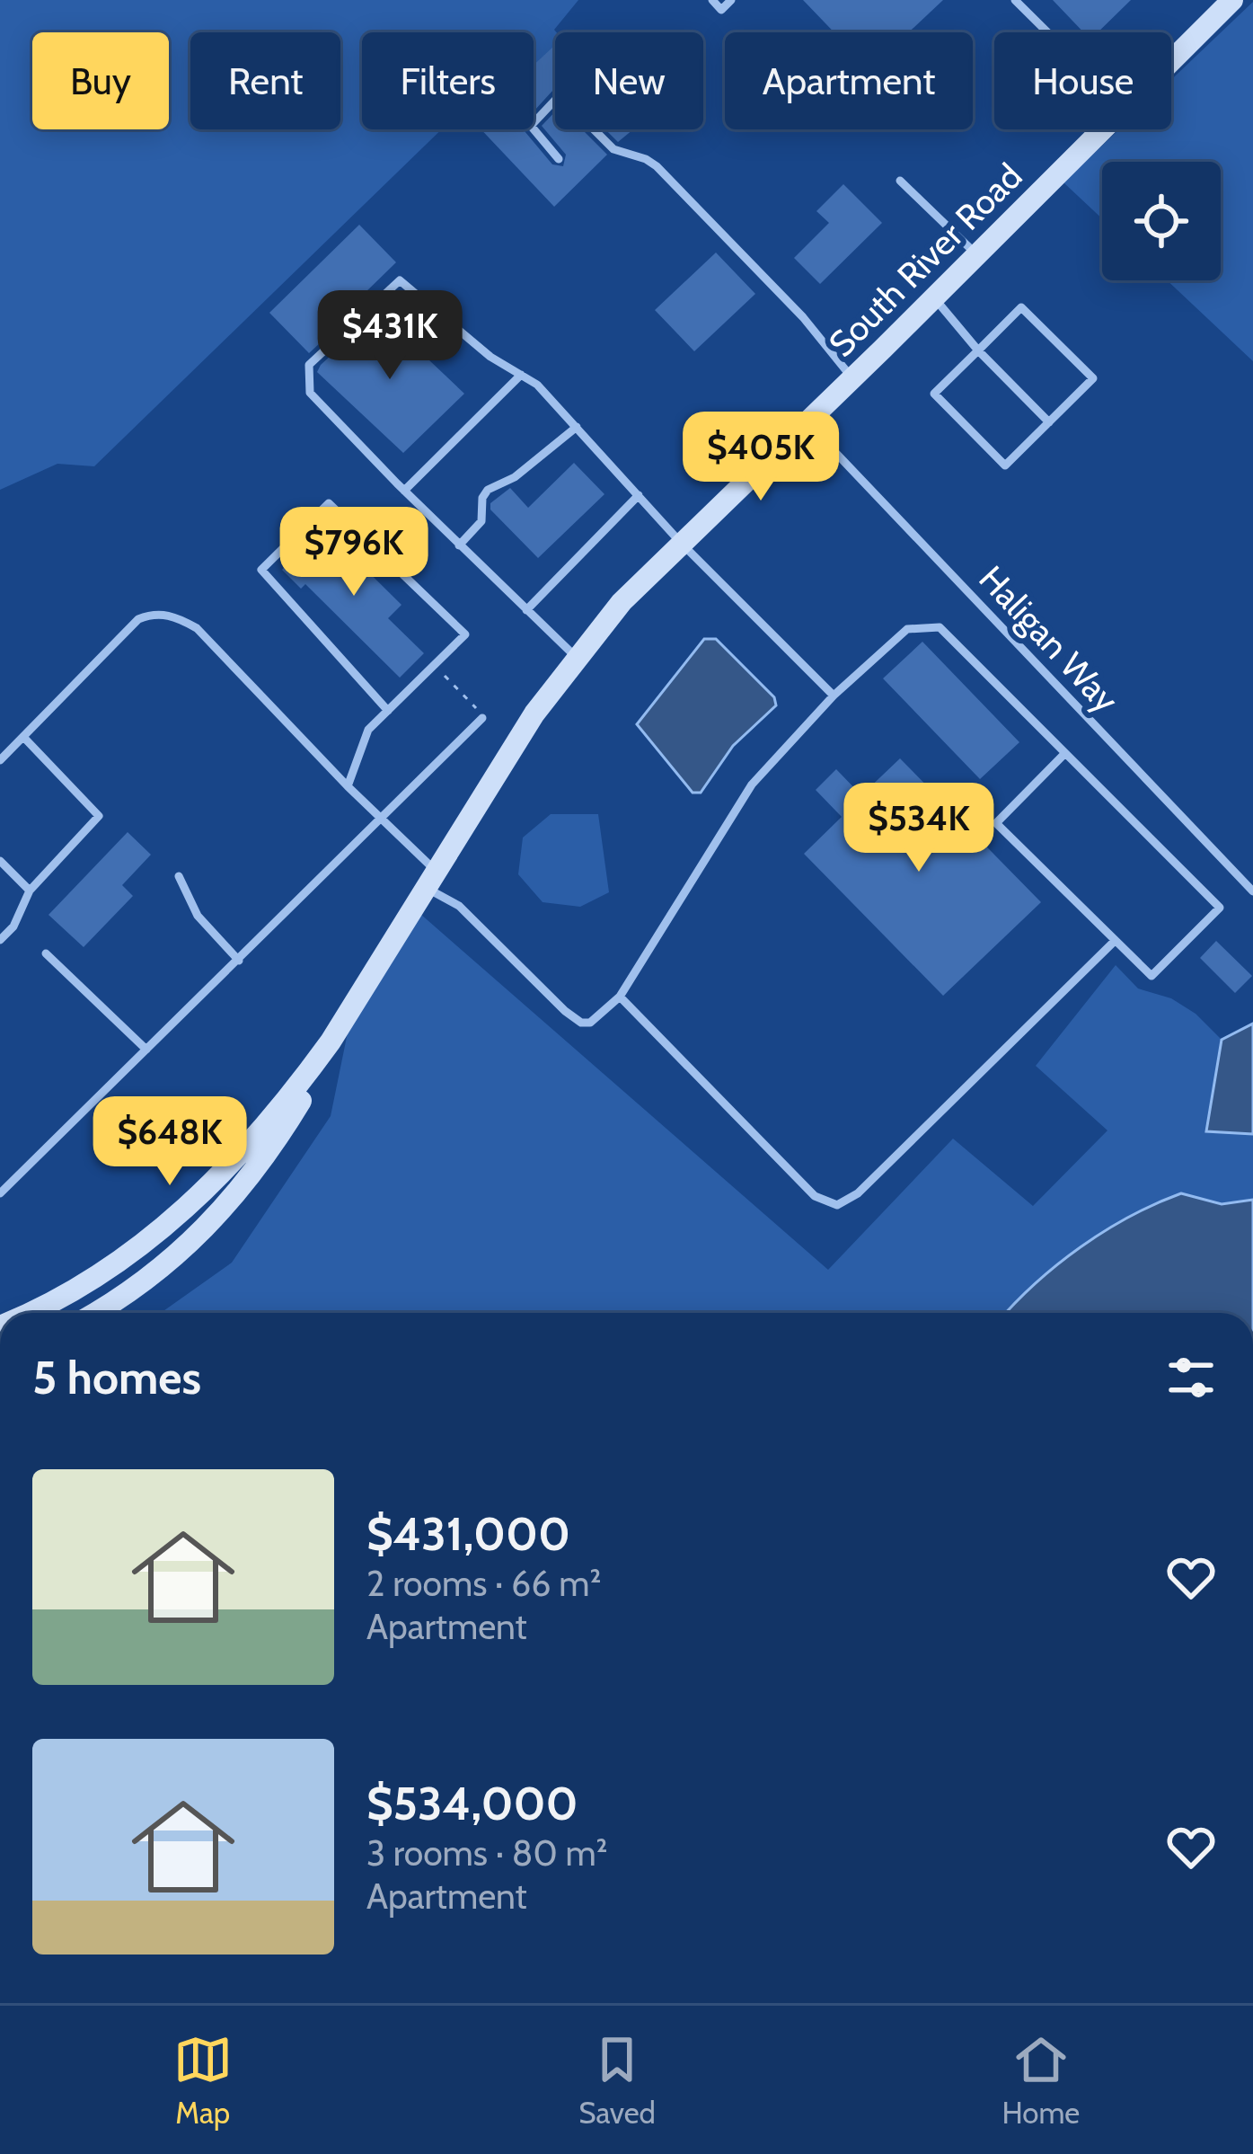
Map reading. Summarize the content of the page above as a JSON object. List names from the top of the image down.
{
  "streets": {
    "main road": ["South River Road"],
    "lane": ["Haligan Way"]
  },
  "crossings": [
    ["South River Road", "Haligan Way"]
  ],
  "page": {
    "chip": [
      "Buy",
      "Rent",
      "Filters",
      "New",
      "Apartment",
      "House"
    ],
    "price": [
      "$431K",
      "$405K",
      "$796K",
      "$534K",
      "$648K"
    ],
    "heading": "5 homes",
    "list": [
      {
        "name": "$431,000",
        "note": "2 rooms · 66 m² · Apartment"
      },
      {
        "name": "$534,000",
        "note": "3 rooms · 80 m² · Apartment"
      }
    ],
    "tabs": ["Map", "Saved", "Home"]
  }
}
